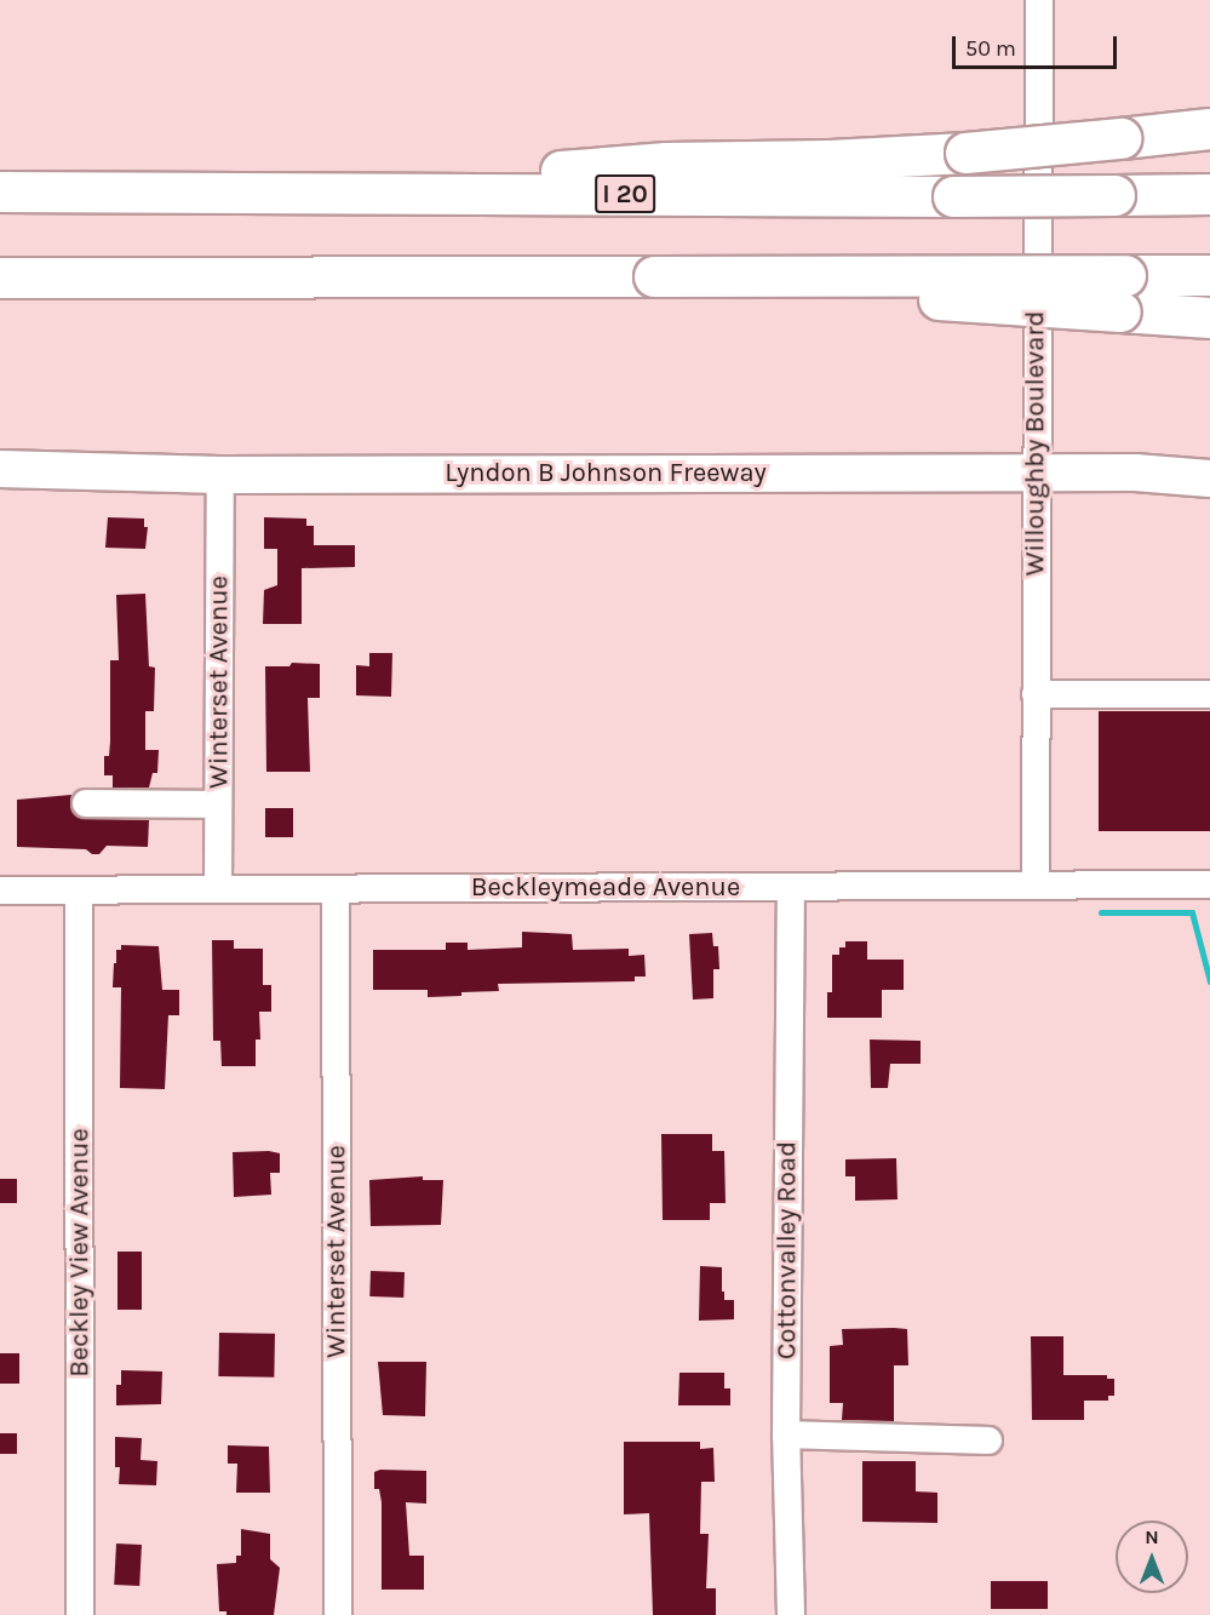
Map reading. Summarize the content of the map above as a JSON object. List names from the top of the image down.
{
  "streets": {
    "highway": ["I 20"],
    "main road": ["Lyndon B Johnson Freeway"],
    "street": [
      "Willoughby Boulevard",
      "Winterset Avenue",
      "Beckleymeade Avenue",
      "Cottonvalley Road",
      "Beckley View Avenue"
    ]
  },
  "crossings": [
    ["Willoughby Boulevard", "Lyndon B Johnson Freeway"],
    ["Willoughby Boulevard", "Beckleymeade Avenue"],
    ["Lyndon B Johnson Freeway", "Winterset Avenue"],
    ["Winterset Avenue", "Beckleymeade Avenue"],
    ["Beckleymeade Avenue", "Cottonvalley Road"],
    ["Beckleymeade Avenue", "Beckley View Avenue"]
  ],
  "scale_bar": "50 m",
  "north": "top"
}
